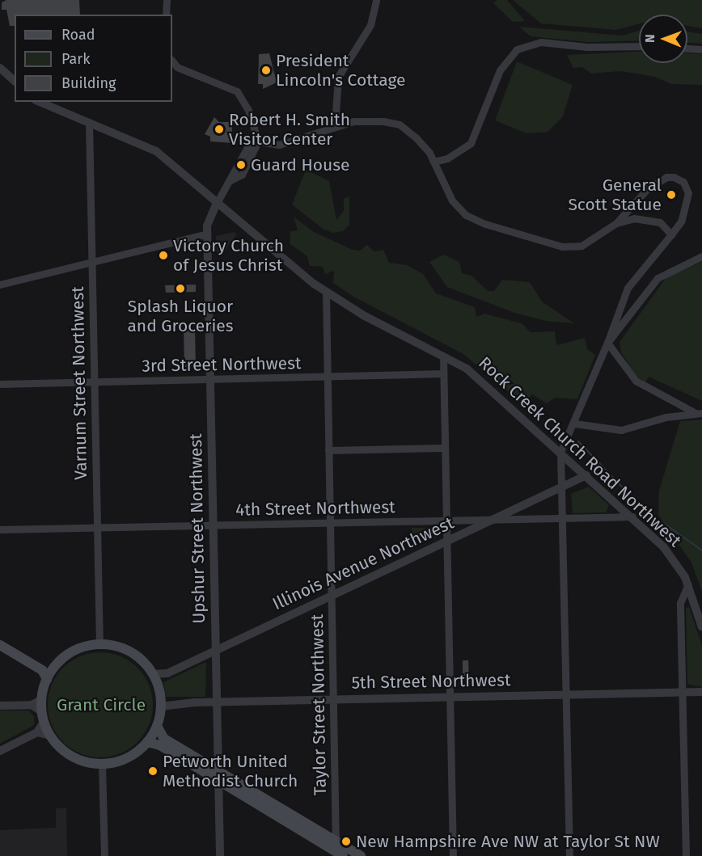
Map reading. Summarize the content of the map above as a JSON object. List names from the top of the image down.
{
  "streets": {
    "street": [
      "3rd Street Northwest",
      "Varnum Street Northwest",
      "Rock Creek Church Road Northwest",
      "4th Street Northwest",
      "Upshur Street Northwest",
      "Illinois Avenue Northwest",
      "5th Street Northwest",
      "Taylor Street Northwest"
    ]
  },
  "crossings": [
    ["3rd Street Northwest", "Varnum Street Northwest"],
    ["3rd Street Northwest", "Upshur Street Northwest"],
    ["3rd Street Northwest", "Taylor Street Northwest"],
    ["Varnum Street Northwest", "Rock Creek Church Road Northwest"],
    ["Varnum Street Northwest", "4th Street Northwest"],
    ["Varnum Street Northwest", "Illinois Avenue Northwest"],
    ["Varnum Street Northwest", "5th Street Northwest"],
    ["Rock Creek Church Road Northwest", "4th Street Northwest"],
    ["Rock Creek Church Road Northwest", "Upshur Street Northwest"],
    ["Rock Creek Church Road Northwest", "Illinois Avenue Northwest"],
    ["Rock Creek Church Road Northwest", "Taylor Street Northwest"],
    ["4th Street Northwest", "Upshur Street Northwest"],
    ["4th Street Northwest", "Illinois Avenue Northwest"],
    ["4th Street Northwest", "Taylor Street Northwest"],
    ["Upshur Street Northwest", "Illinois Avenue Northwest"],
    ["Upshur Street Northwest", "5th Street Northwest"],
    ["Illinois Avenue Northwest", "5th Street Northwest"],
    ["Illinois Avenue Northwest", "Taylor Street Northwest"],
    ["5th Street Northwest", "Taylor Street Northwest"]
  ],
  "parks": ["Grant Circle"],
  "places": [
    "President Lincoln's Cottage",
    "Robert H. Smith Visitor Center",
    "Guard House",
    "General Scott Statue",
    "Victory Church of Jesus Christ",
    "Splash Liquor and Groceries",
    "Petworth United Methodist Church",
    "New Hampshire Ave NW at Taylor St NW"
  ],
  "legend": ["Road", "Park", "Building"],
  "north": "left"
}
